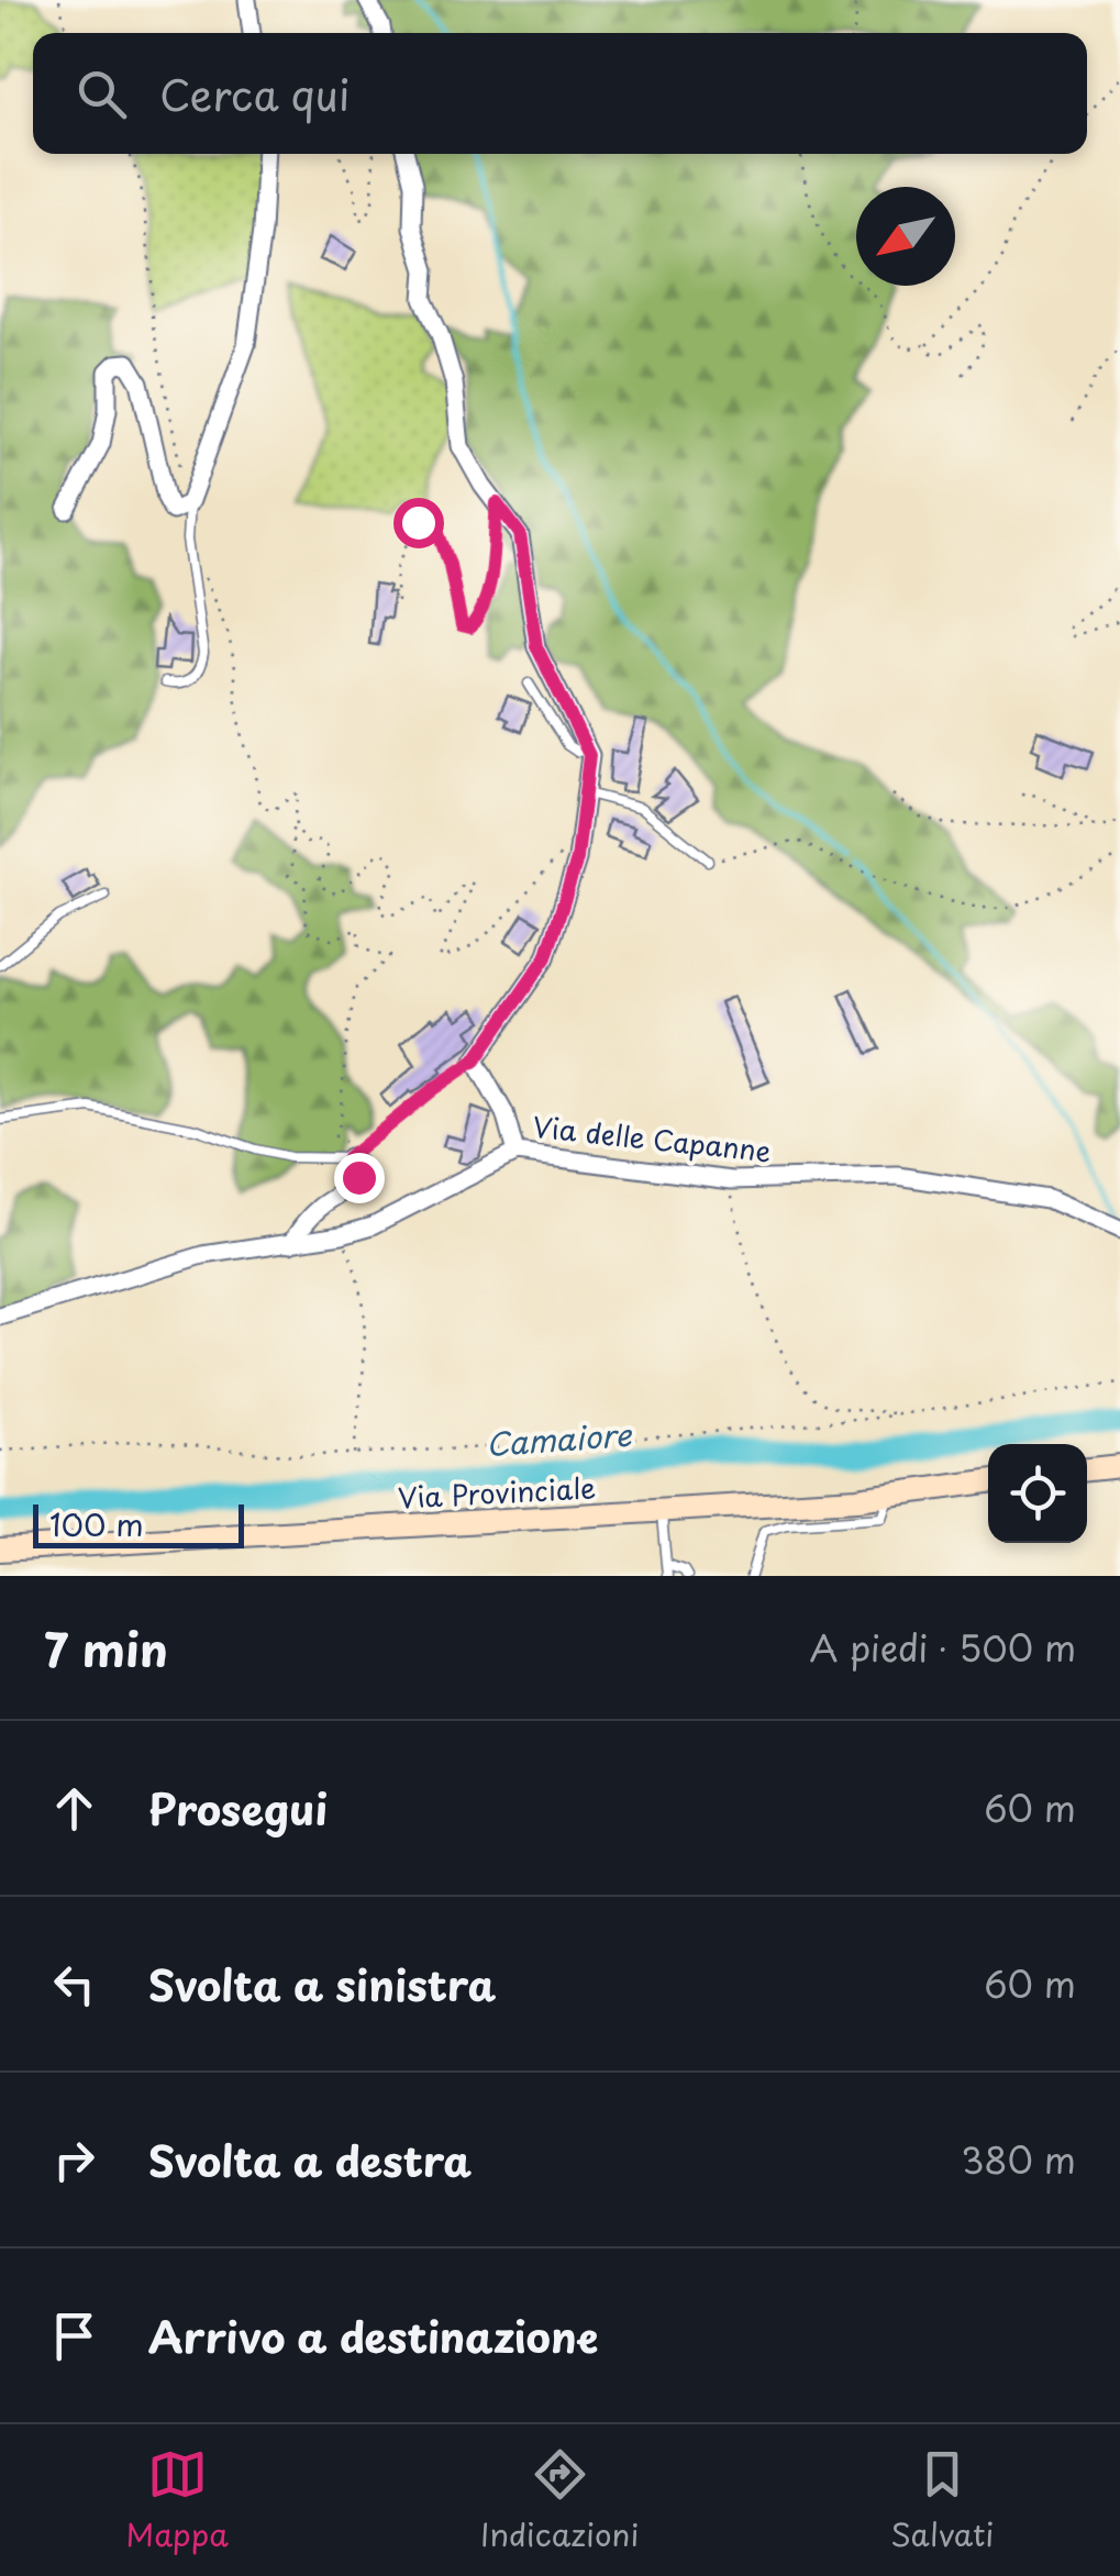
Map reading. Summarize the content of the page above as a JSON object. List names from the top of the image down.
{
  "streets": {
    "main road": ["Via Provinciale"],
    "street": ["Via delle Capanne"]
  },
  "water": ["Camaiore"],
  "scale_bar": "100 m",
  "north": "bottom left",
  "page": {
    "search": "Cerca qui",
    "scale": "100 m",
    "heading": ["7 min", "A piedi · 500 m"],
    "list": [
      ["Prosegui", "60 m"],
      ["Svolta a sinistra", "60 m"],
      ["Svolta a destra", "380 m"],
      "Arrivo a destinazione"
    ],
    "nav": ["Mappa", "Indicazioni", "Salvati"]
  }
}
